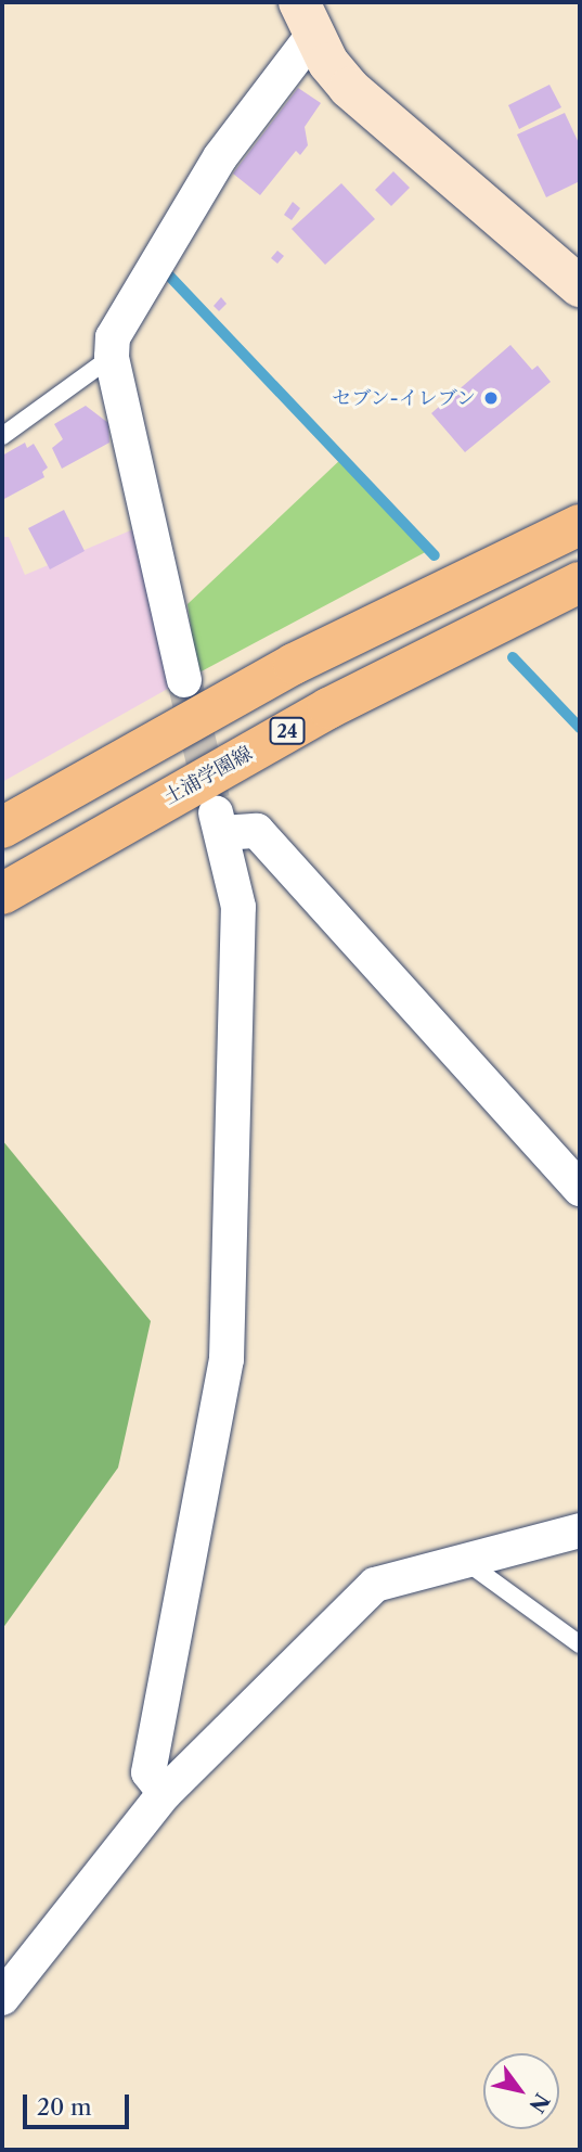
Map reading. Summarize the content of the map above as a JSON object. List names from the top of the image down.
{
  "streets": {
    "main road": ["24", "土浦学園線"]
  },
  "places": ["セブン-イレブン"],
  "scale_bar": "20 m",
  "north": "bottom right"
}
